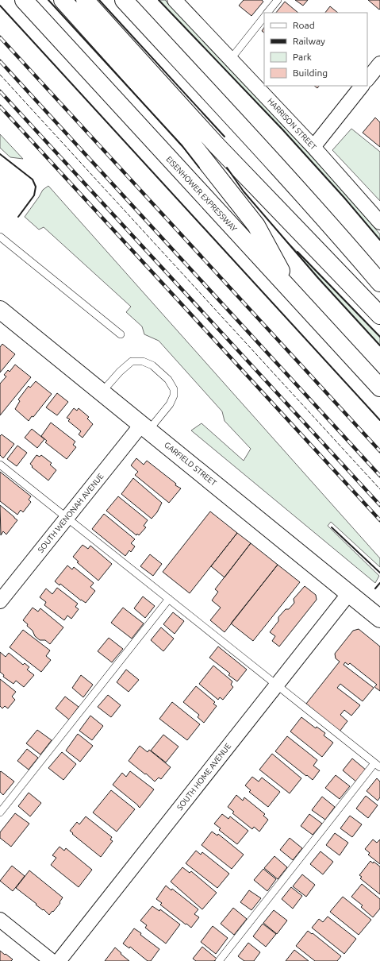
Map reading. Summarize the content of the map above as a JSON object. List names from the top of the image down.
{
  "streets": {
    "main road": ["EISENHOWER EXPRESSWAY", "GARFIELD STREET"],
    "street": ["HARRISON STREET", "SOUTH WENONAH AVENUE", "SOUTH HOME AVENUE"]
  },
  "crossings": [
    ["GARFIELD STREET", "SOUTH WENONAH AVENUE"],
    ["GARFIELD STREET", "SOUTH HOME AVENUE"]
  ],
  "legend": [
    "Road",
    "Railway",
    "Park",
    "Building"
  ]
}
